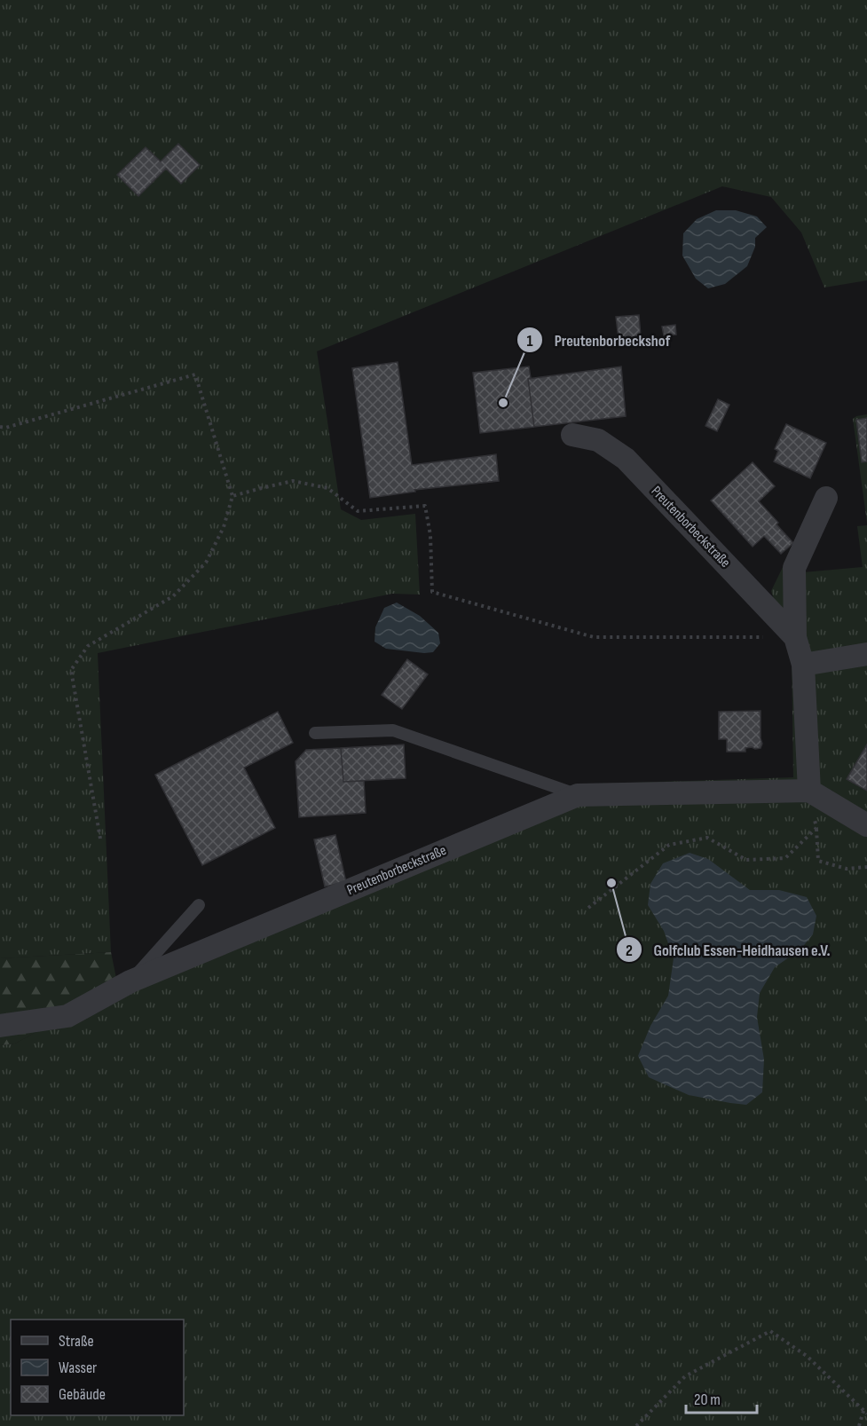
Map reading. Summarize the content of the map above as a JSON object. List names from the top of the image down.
{
  "streets": {
    "street": ["Preutenborbeckstraße"]
  },
  "places": ["Preutenborbeckshof", "Golfclub Essen-Heidhausen e.V."],
  "legend": ["Straße", "Wasser", "Gebäude"],
  "scale_bar": "20 m"
}
